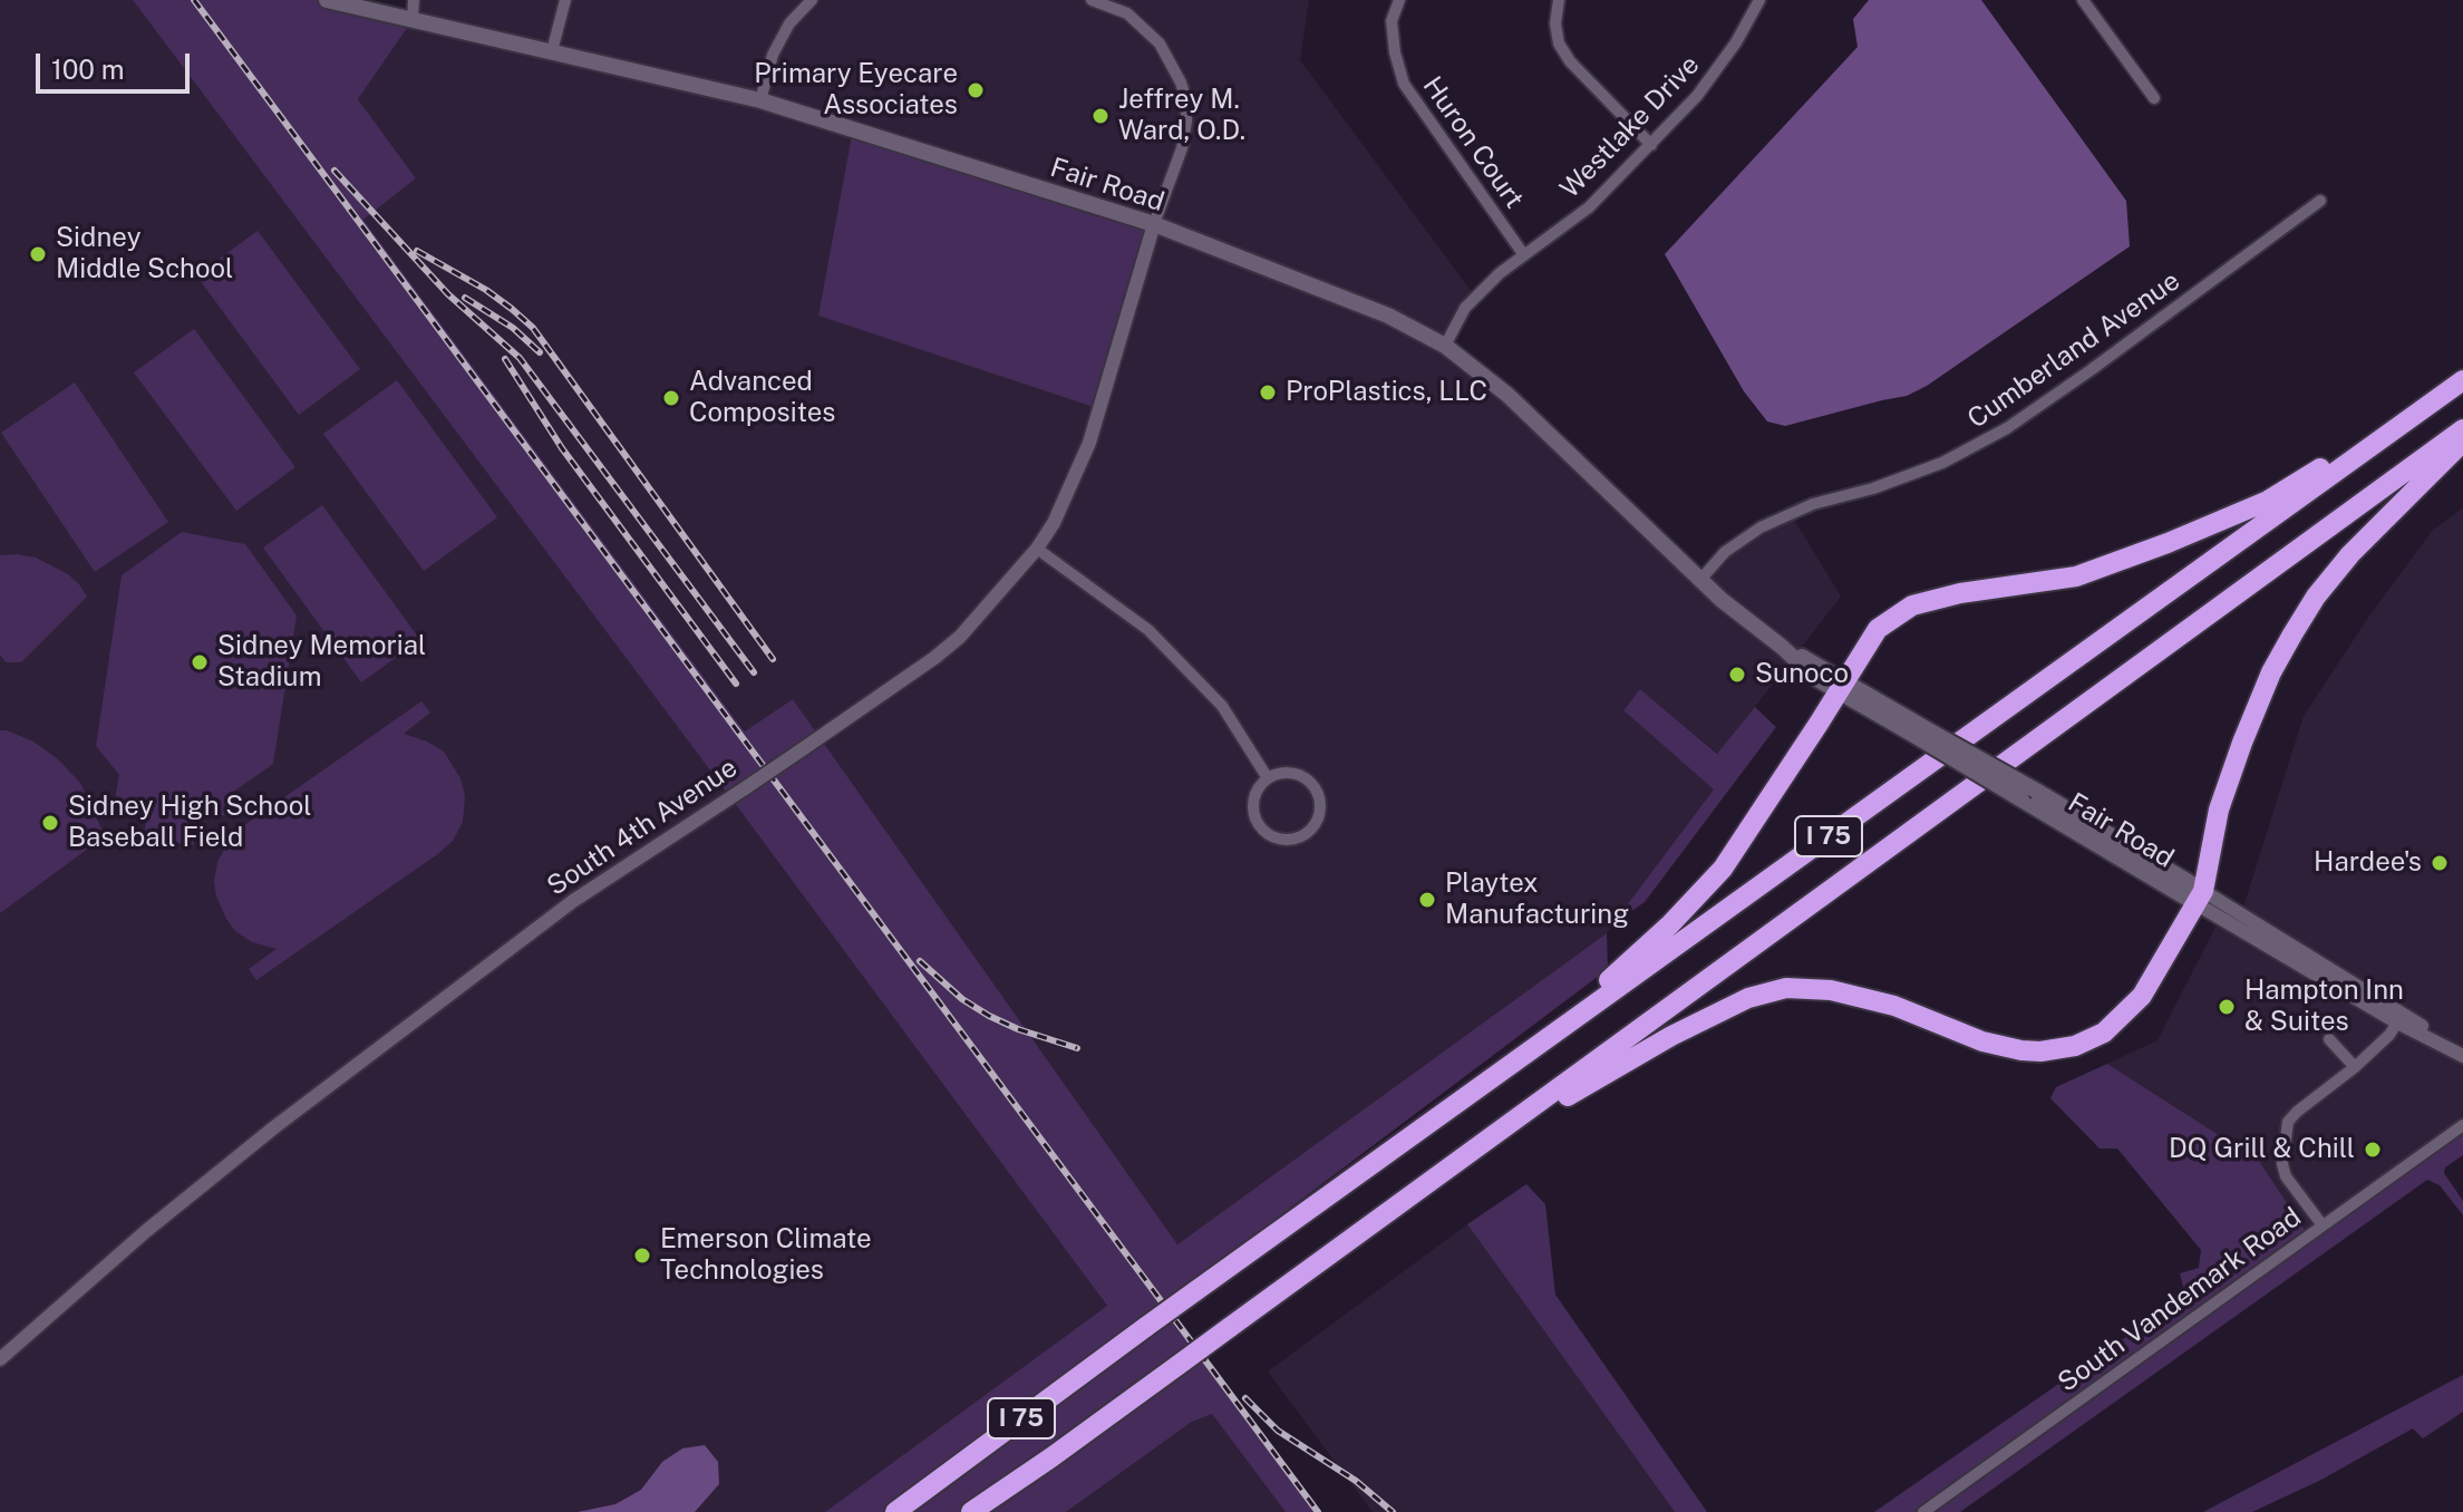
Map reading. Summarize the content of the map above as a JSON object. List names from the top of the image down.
{
  "streets": {
    "highway": ["I 75"],
    "main road": ["Fair Road"],
    "street": [
      "Westlake Drive",
      "Huron Court",
      "Cumberland Avenue",
      "South 4th Avenue",
      "South Vandemark Road"
    ]
  },
  "crossings": [
    ["Westlake Drive", "Huron Court"],
    ["Westlake Drive", "Fair Road"],
    ["Fair Road", "Cumberland Avenue"],
    ["Fair Road", "South 4th Avenue"]
  ],
  "places": [
    "Primary Eyecare Associates",
    "Jeffrey M. Ward, O.D.",
    "Sidney Middle School",
    "ProPlastics, LLC",
    "Advanced Composites",
    "Sidney Memorial Stadium",
    "Sunoco",
    "Sidney High School Baseball Field",
    "Hardee's",
    "Playtex Manufacturing",
    "Hampton Inn & Suites",
    "DQ Grill & Chill",
    "Emerson Climate Technologies"
  ],
  "scale_bar": "100 m"
}
